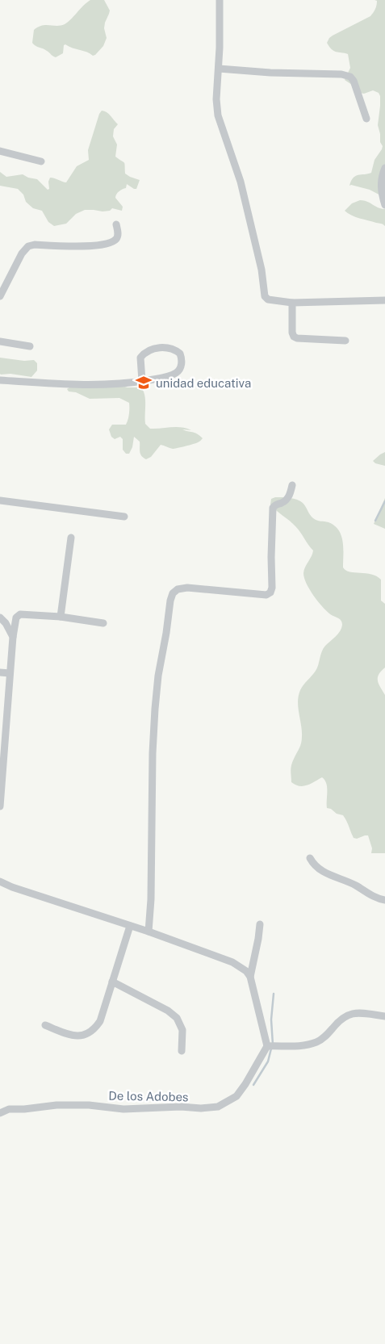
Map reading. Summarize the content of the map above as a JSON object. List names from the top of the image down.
{
  "streets": {
    "street": ["De los Adobes"]
  },
  "places": {
    "school or university": ["unidad educativa"]
  }
}
